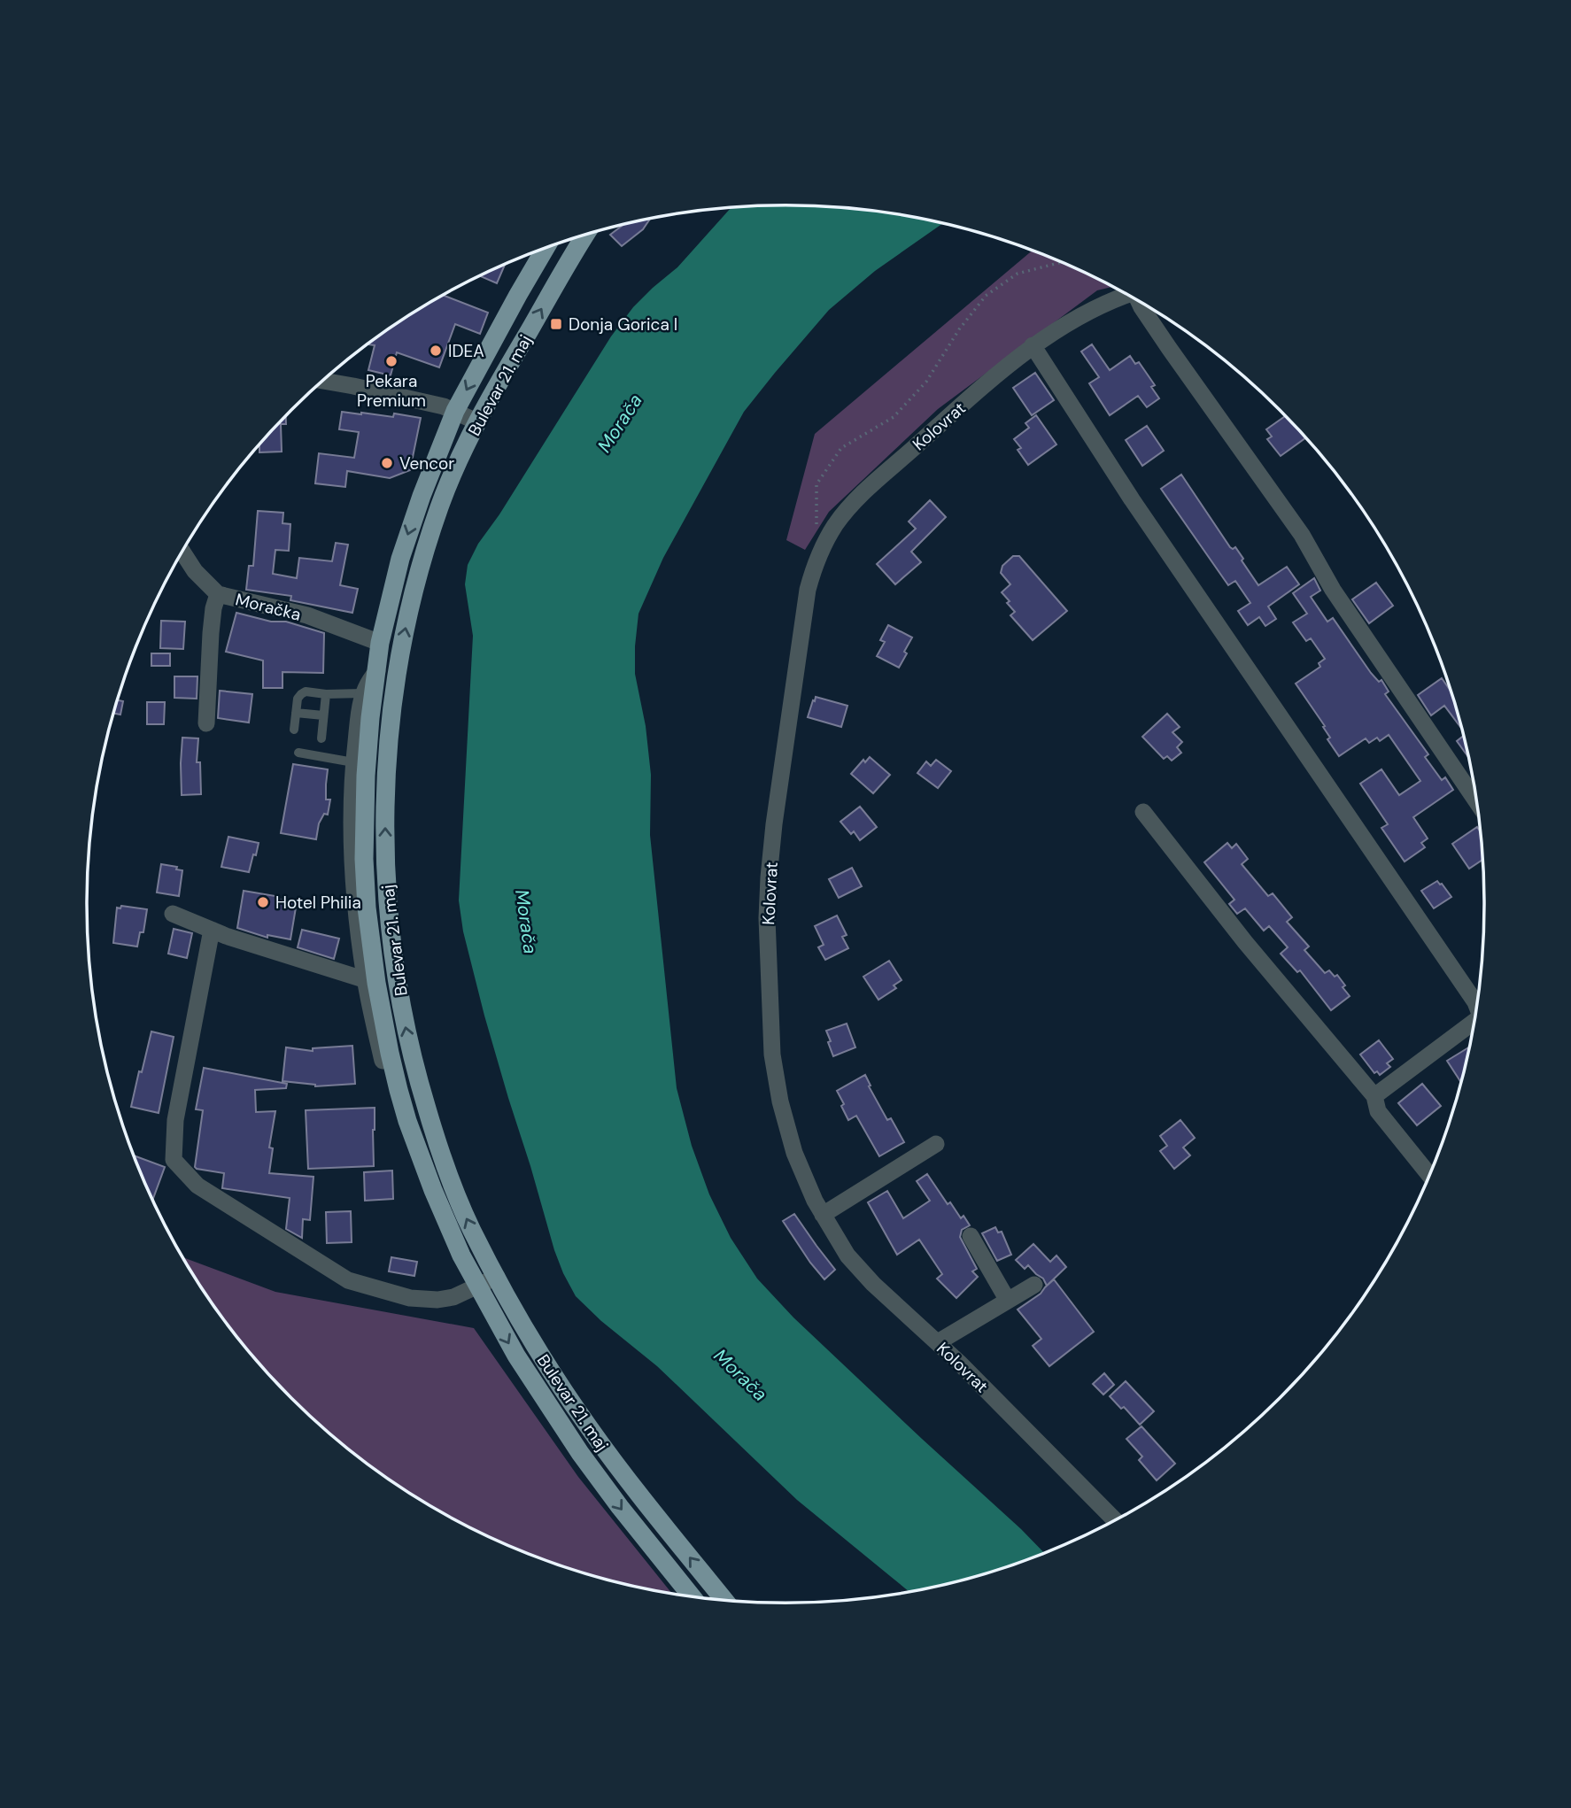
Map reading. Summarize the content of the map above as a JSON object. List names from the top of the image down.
{
  "streets": {
    "main road": ["Bulevar 21. maj"],
    "street": ["Kolovrat", "Moračka"]
  },
  "crossings": [
    ["Bulevar 21. maj", "Moračka"]
  ],
  "water": ["Morača"],
  "places": {
    "transit": ["Donja Gorica I"],
    "other": [
      "IDEA",
      "Pekara Premium",
      "Vencor",
      "Hotel Philia"
    ]
  }
}
